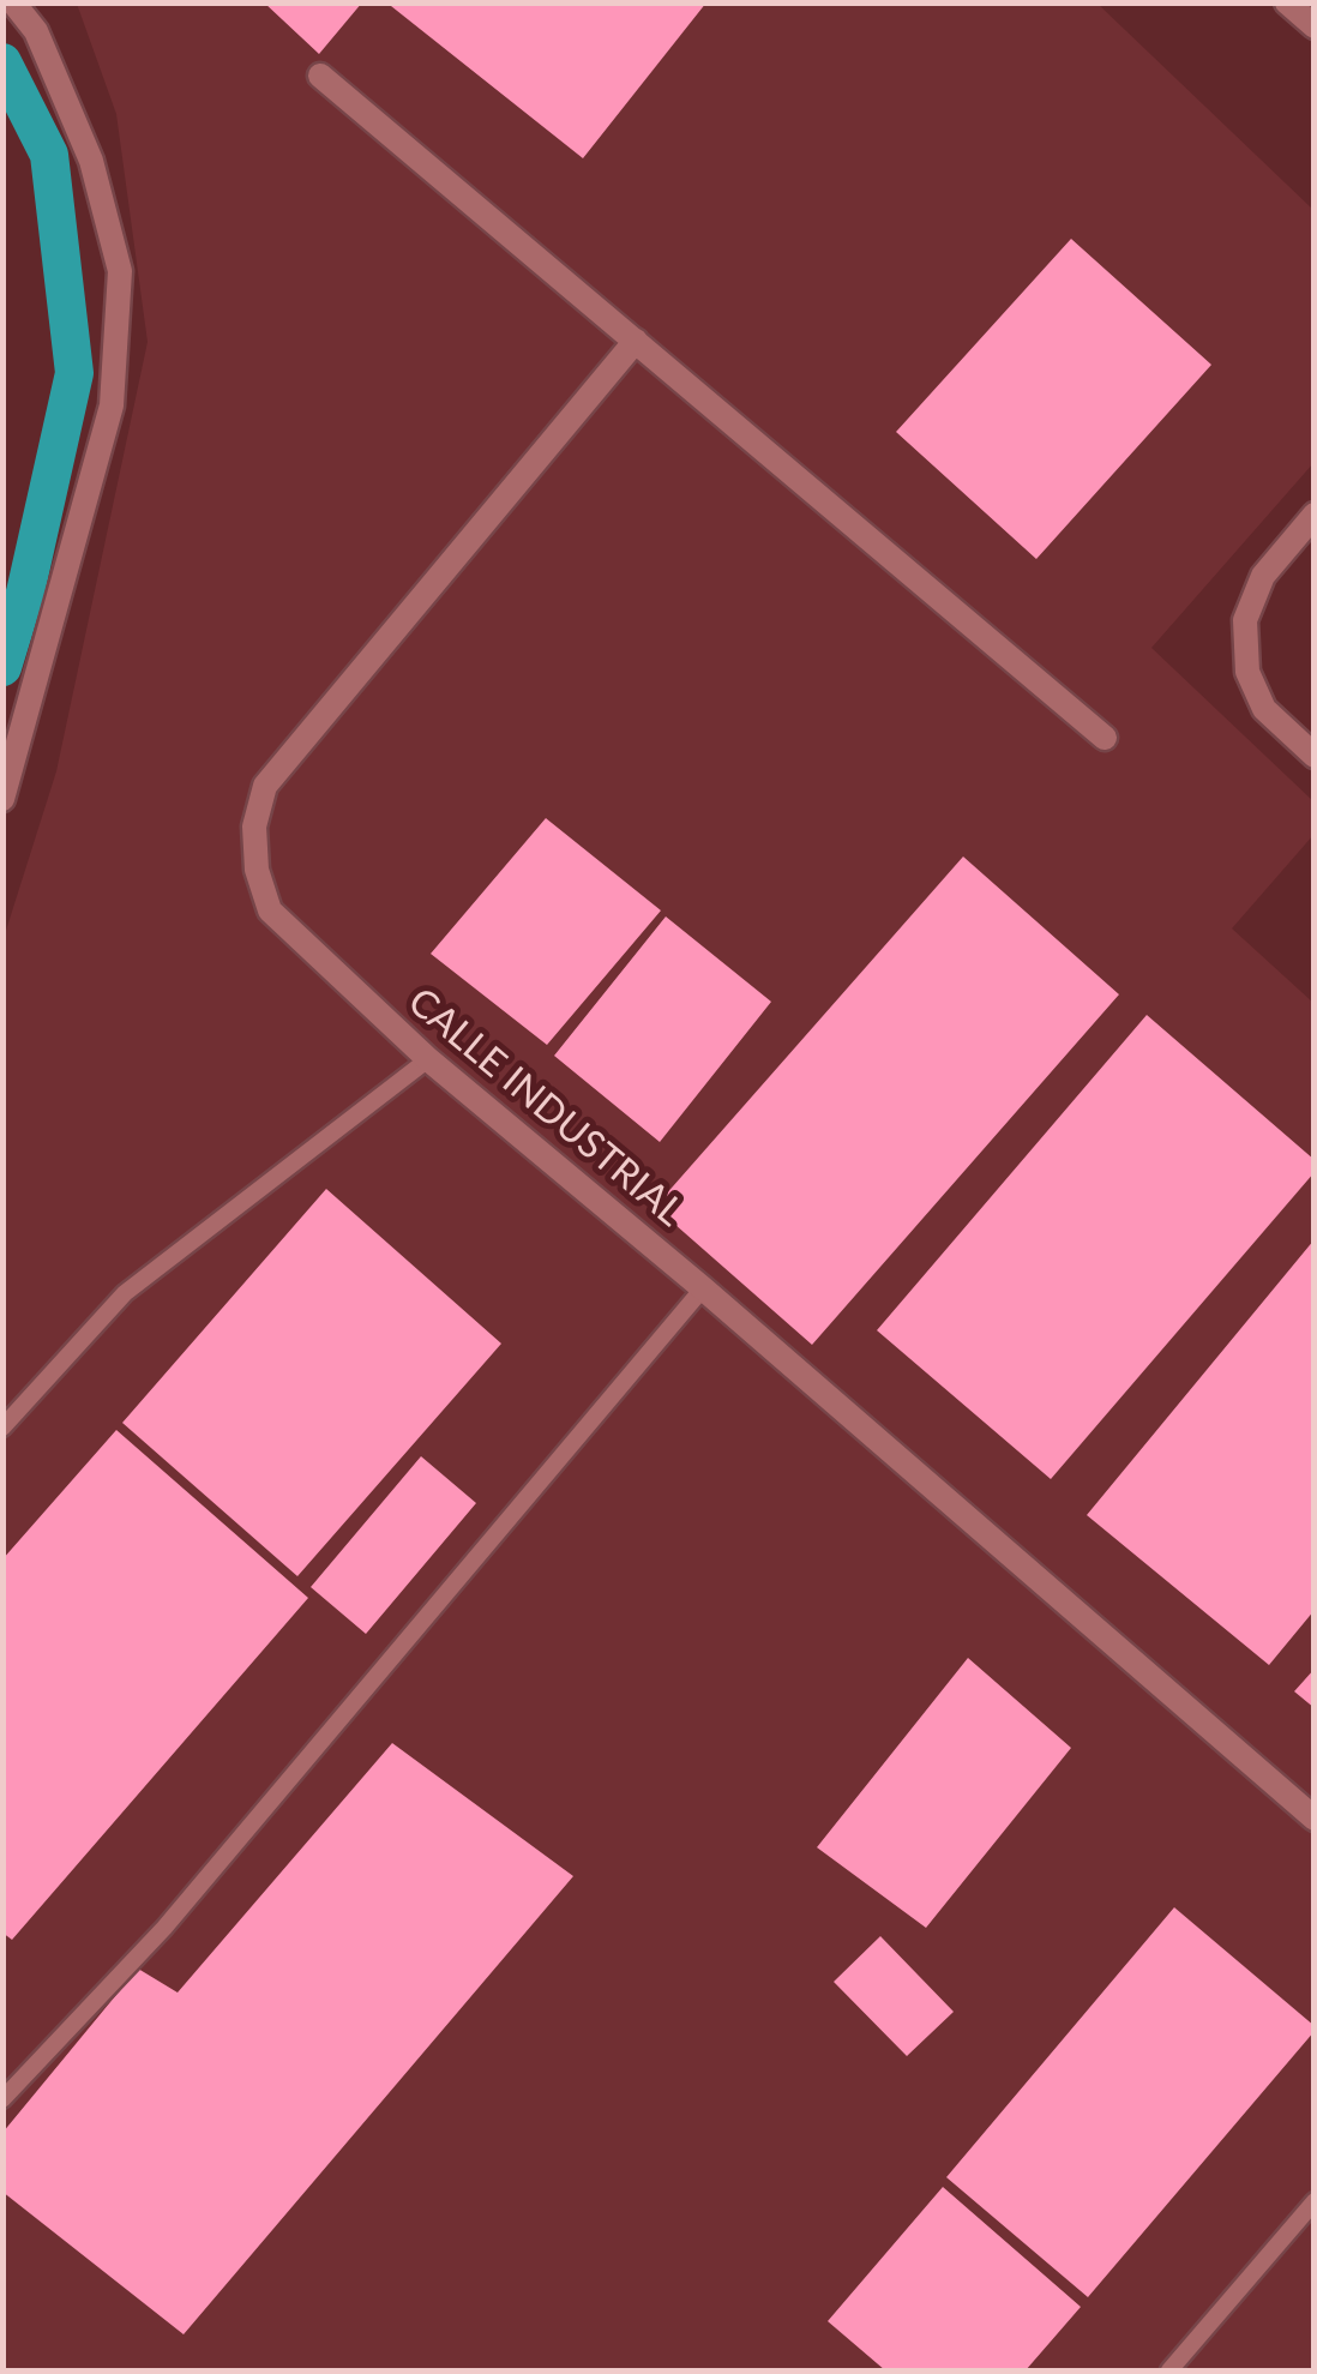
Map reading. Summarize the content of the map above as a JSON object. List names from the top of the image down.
{
  "streets": {
    "street": ["CALLE INDUSTRIAL"]
  }
}
